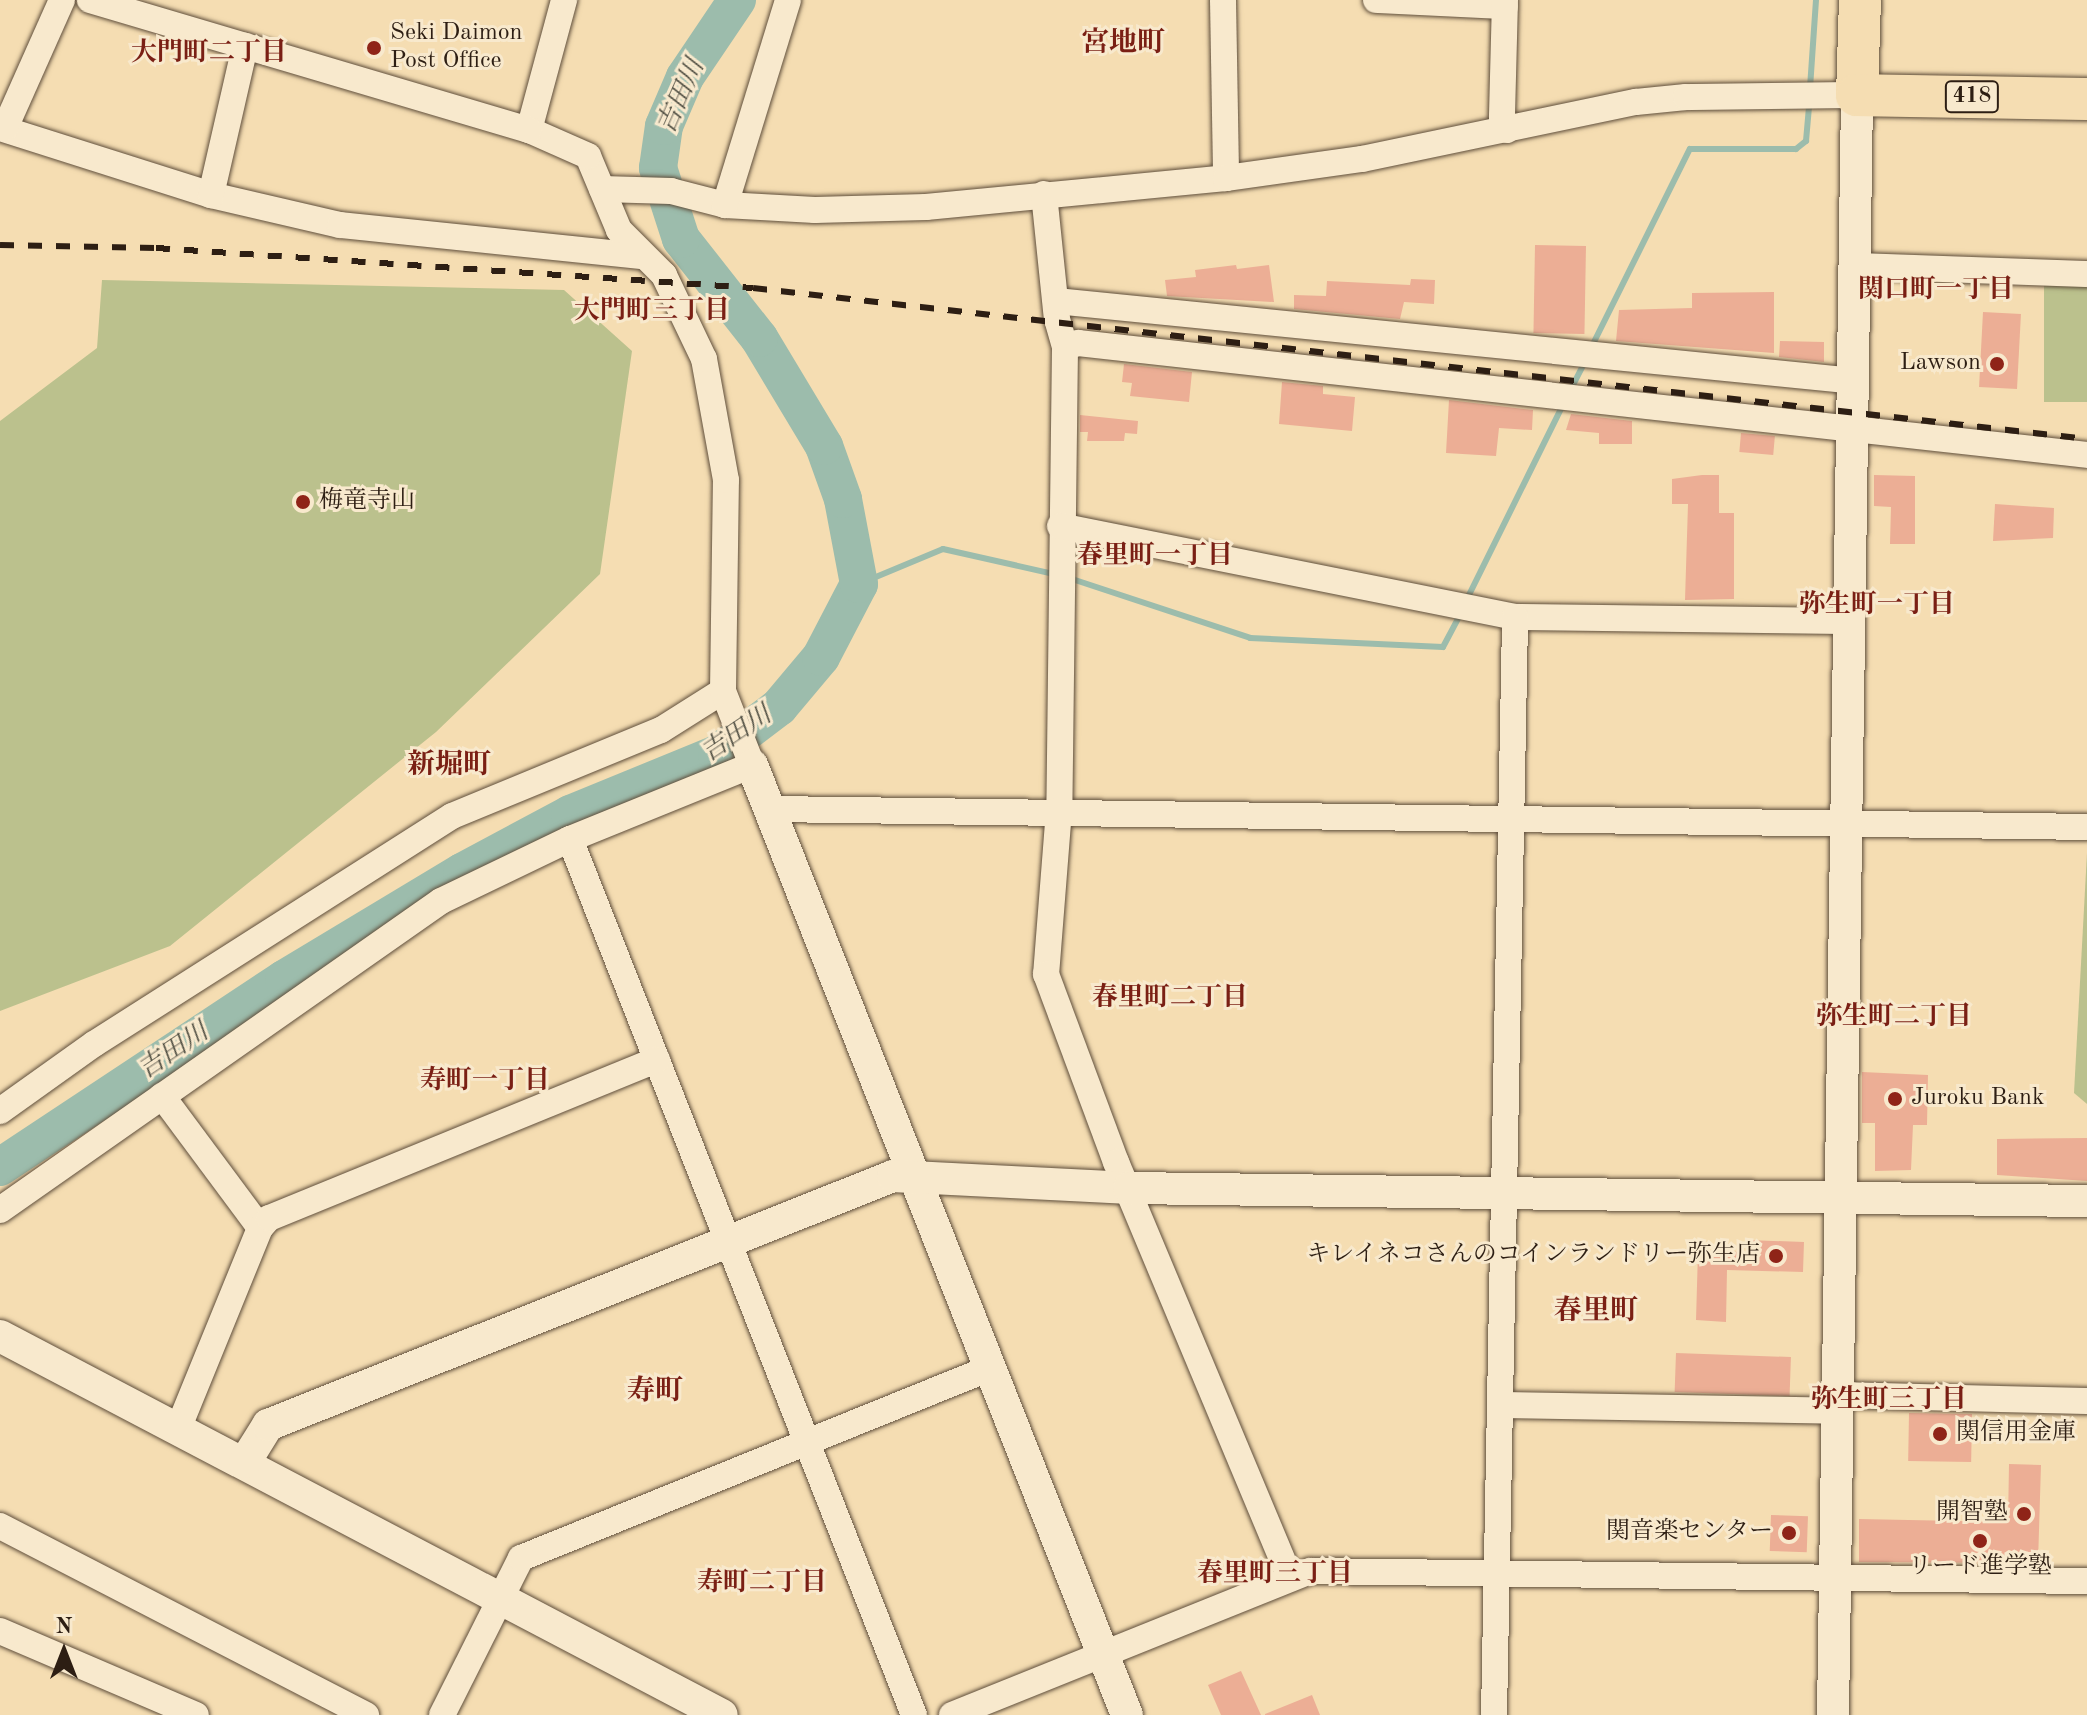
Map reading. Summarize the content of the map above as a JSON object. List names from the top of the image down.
{
  "streets": {
    "highway": ["418"]
  },
  "districts": [
    "宮地町",
    "大門町二丁目",
    "関口町一丁目",
    "大門町三丁目",
    "春里町一丁目",
    "弥生町一丁目",
    "新堀町",
    "春里町二丁目",
    "弥生町二丁目",
    "寿町一丁目",
    "春里町",
    "寿町",
    "弥生町三丁目",
    "春里町三丁目",
    "寿町二丁目"
  ],
  "water": ["吉田川"],
  "places": [
    "Seki Daimon Post Office",
    "Lawson",
    "梅竜寺山",
    "Juroku Bank",
    "キレイネコさんのコインランドリー弥生店",
    "関信用金庫",
    "開智塾",
    "関音楽センター",
    "リード進学塾"
  ],
  "north": "top"
}
